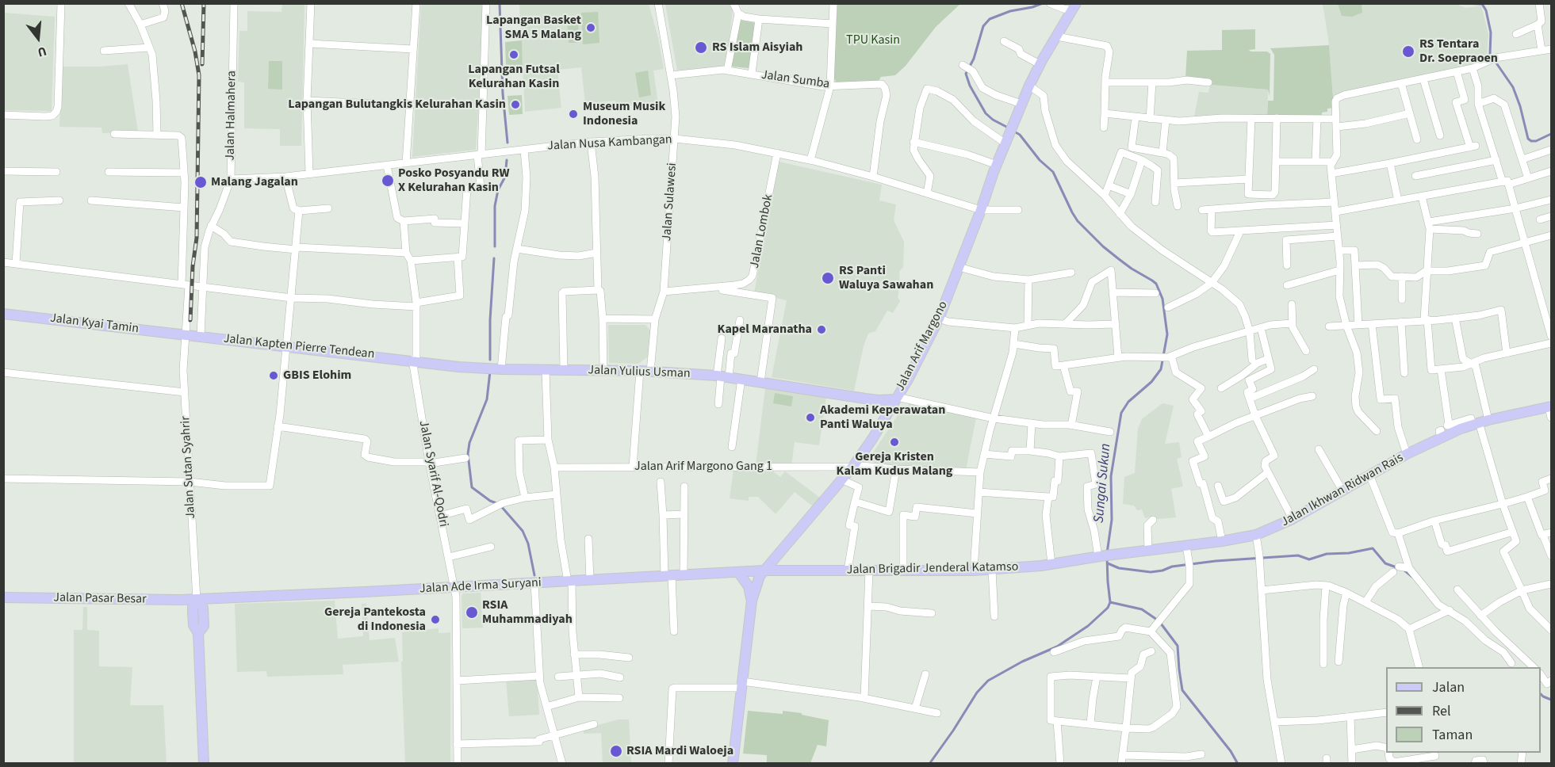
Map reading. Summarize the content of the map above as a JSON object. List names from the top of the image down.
{
  "streets": {
    "main road": [
      "Jalan Kyai Tamin",
      "Jalan Arif Margono",
      "Jalan Kapten Pierre Tendean",
      "Jalan Yulius Usman",
      "Jalan Ikhwan Ridwan Rais",
      "Jalan Brigadir Jenderal Katamso",
      "Jalan Ade Irma Suryani",
      "Jalan Pasar Besar"
    ],
    "street": [
      "Jalan Sumba",
      "Jalan Halmahera",
      "Jalan Nusa Kambangan",
      "Jalan Sulawesi",
      "Jalan Lombok",
      "Jalan Arif Margono Gang 1",
      "Jalan Sutan Syahrir",
      "Jalan Syarif Al-Qodri"
    ]
  },
  "crossings": [
    ["Jalan Sumba", "Jalan Nusa Kambangan"],
    ["Jalan Sumba", "Jalan Sulawesi"],
    ["Jalan Halmahera", "Jalan Nusa Kambangan"],
    ["Jalan Halmahera", "Jalan Kapten Pierre Tendean"],
    ["Jalan Nusa Kambangan", "Jalan Sulawesi"],
    ["Jalan Nusa Kambangan", "Jalan Lombok"],
    ["Jalan Nusa Kambangan", "Jalan Arif Margono"],
    ["Jalan Sulawesi", "Jalan Lombok"],
    ["Jalan Sulawesi", "Jalan Yulius Usman"],
    ["Jalan Kyai Tamin", "Jalan Kapten Pierre Tendean"],
    ["Jalan Kyai Tamin", "Jalan Sutan Syahrir"],
    ["Jalan Arif Margono", "Jalan Yulius Usman"],
    ["Jalan Arif Margono", "Jalan Arif Margono Gang 1"],
    ["Jalan Arif Margono", "Jalan Brigadir Jenderal Katamso"],
    ["Jalan Arif Margono", "Jalan Ade Irma Suryani"],
    ["Jalan Kapten Pierre Tendean", "Jalan Yulius Usman"],
    ["Jalan Kapten Pierre Tendean", "Jalan Sutan Syahrir"],
    ["Jalan Kapten Pierre Tendean", "Jalan Syarif Al-Qodri"],
    ["Jalan Yulius Usman", "Jalan Syarif Al-Qodri"],
    ["Jalan Sutan Syahrir", "Jalan Ade Irma Suryani"],
    ["Jalan Sutan Syahrir", "Jalan Pasar Besar"],
    ["Jalan Syarif Al-Qodri", "Jalan Ade Irma Suryani"],
    ["Jalan Ikhwan Ridwan Rais", "Jalan Brigadir Jenderal Katamso"],
    ["Jalan Brigadir Jenderal Katamso", "Jalan Ade Irma Suryani"],
    ["Jalan Ade Irma Suryani", "Jalan Pasar Besar"]
  ],
  "water": ["Sungai Sukun"],
  "parks": ["TPU Kasin"],
  "places": [
    "Lapangan Basket SMA 5 Malang",
    "RS Islam Aisyiah",
    "RS Tentara Dr. Soepraoen",
    "Lapangan Futsal Kelurahan Kasin",
    "Lapangan Bulutangkis Kelurahan Kasin",
    "Museum Musik Indonesia",
    "Posko Posyandu RW X Kelurahan Kasin",
    "Malang Jagalan",
    "RS Panti Waluya Sawahan",
    "Kapel Maranatha",
    "GBIS Elohim",
    "Akademi Keperawatan Panti Waluya",
    "Gereja Kristen Kalam Kudus Malang",
    "RSIA Muhammadiyah",
    "Gereja Pantekosta di Indonesia",
    "RSIA Mardi Waloeja"
  ],
  "legend": ["Jalan", "Rel", "Taman"],
  "north": "bottom"
}
